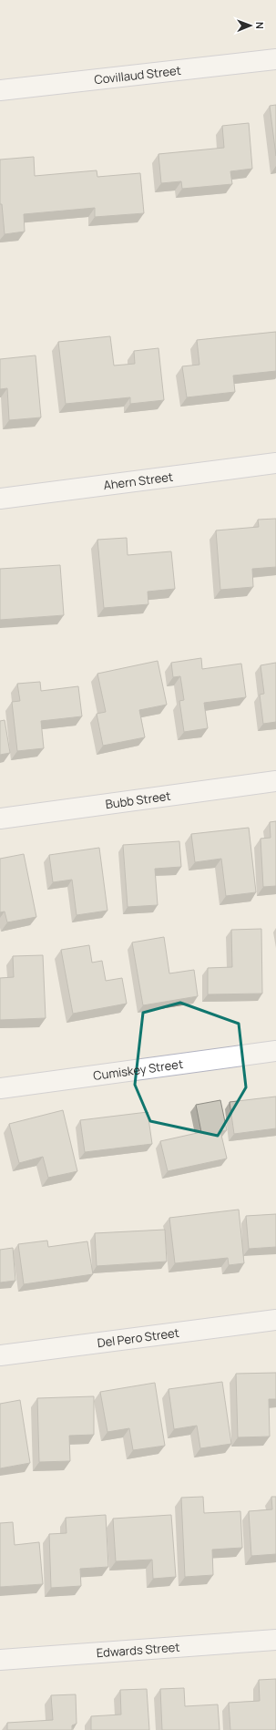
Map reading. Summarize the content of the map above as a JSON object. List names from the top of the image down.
{
  "streets": {
    "street": [
      "Covillaud Street",
      "Ahern Street",
      "Bubb Street",
      "Cumiskey Street",
      "Del Pero Street",
      "Edwards Street"
    ]
  },
  "north": "right"
}
